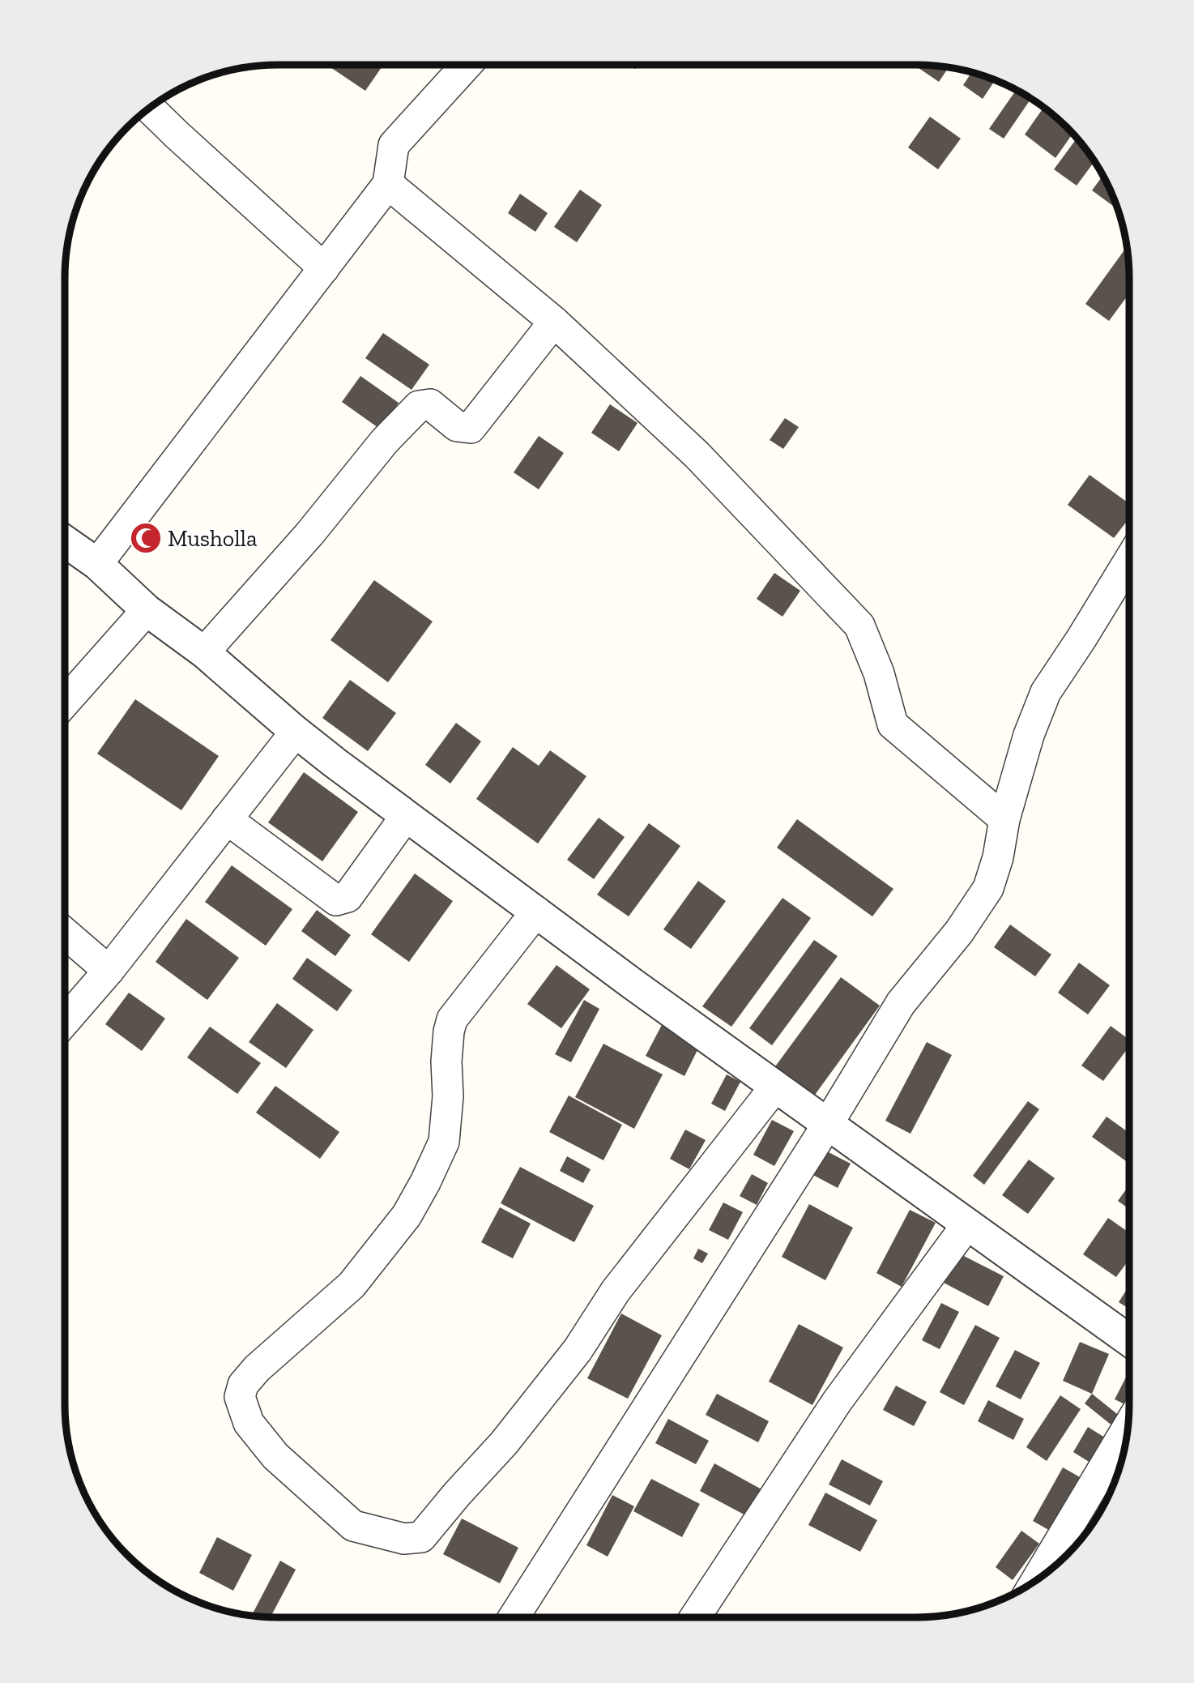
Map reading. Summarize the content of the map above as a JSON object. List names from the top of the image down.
{
  "places": {
    "mosque": ["Musholla"]
  }
}
